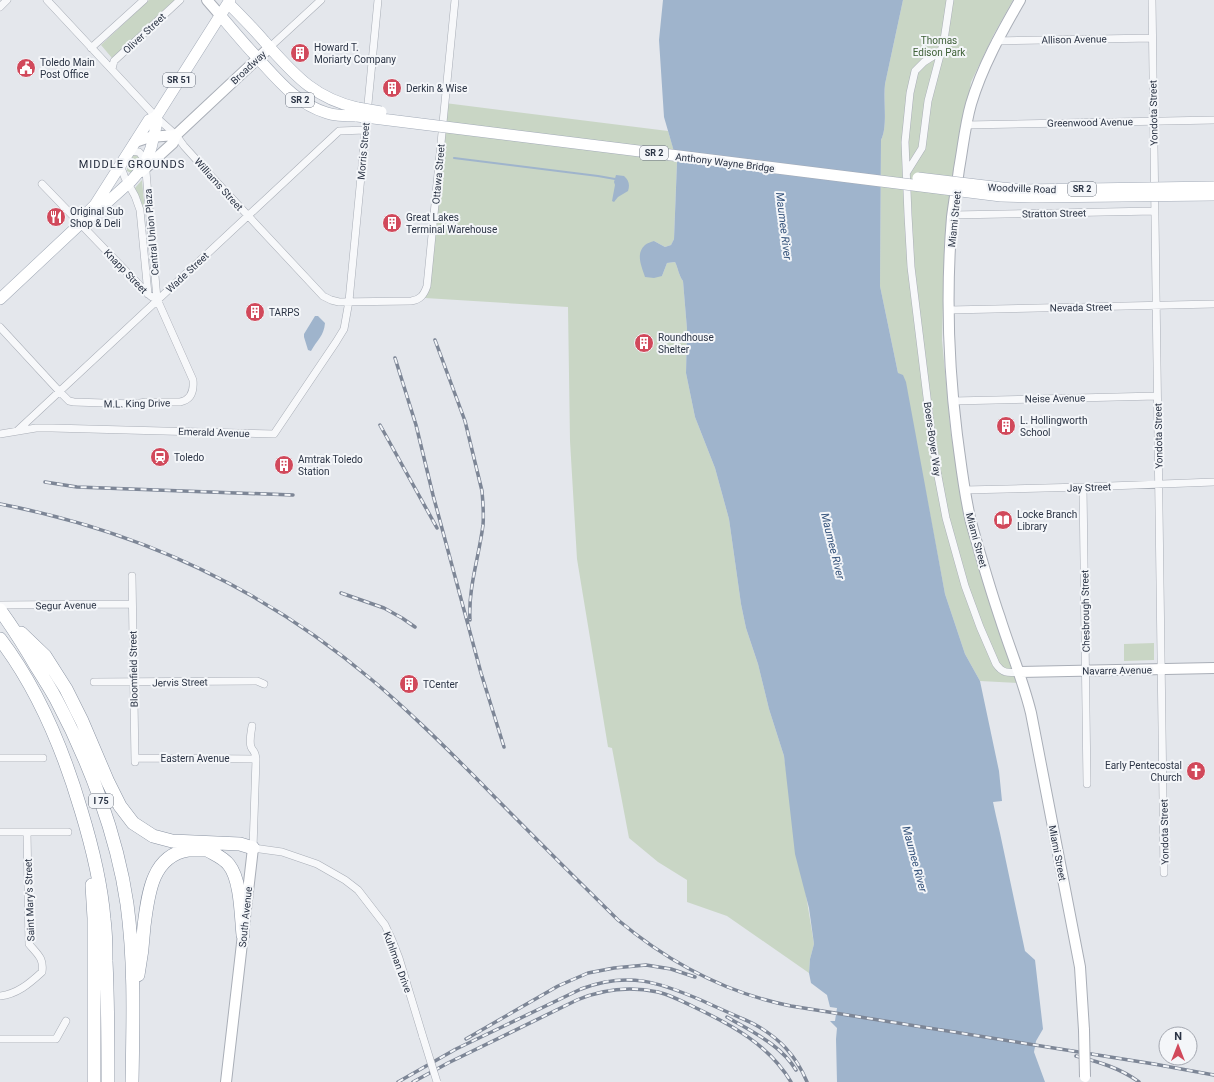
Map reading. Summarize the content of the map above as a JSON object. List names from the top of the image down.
{
  "streets": {
    "highway": ["I 75"],
    "main road": [
      "SR 51",
      "SR 2",
      "Anthony Wayne Bridge",
      "Woodville Road"
    ],
    "street": [
      "Oliver Street",
      "Allison Avenue",
      "Broadway",
      "Yondota Street",
      "Greenwood Avenue",
      "Morris Street",
      "Ottawa Street",
      "Williams Street",
      "Stratton Street",
      "Miami Street",
      "Central Union Plaza",
      "Knapp Street",
      "Wade Street",
      "Nevada Street",
      "Neise Avenue",
      "M.L. King Drive",
      "Emerald Avenue",
      "Boers-Boyer Way",
      "Jay Street",
      "Segur Avenue",
      "Chesbrough Street",
      "Bloomfield Street",
      "Navarre Avenue",
      "Jervis Street",
      "Eastern Avenue",
      "Saint Mary's Street",
      "South Avenue",
      "Kuhlman Drive"
    ]
  },
  "crossings": [
    ["Oliver Street", "Williams Street"],
    ["Allison Avenue", "Yondota Street"],
    ["Allison Avenue", "Miami Street"],
    ["Broadway", "SR 2"],
    ["Broadway", "Williams Street"],
    ["Broadway", "Central Union Plaza"],
    ["SR 51", "SR 2"],
    ["SR 51", "Williams Street"],
    ["SR 2", "Anthony Wayne Bridge"],
    ["Yondota Street", "Greenwood Avenue"],
    ["Yondota Street", "Stratton Street"],
    ["Yondota Street", "Nevada Street"],
    ["Yondota Street", "Neise Avenue"],
    ["Yondota Street", "Jay Street"],
    ["Yondota Street", "Navarre Avenue"],
    ["Greenwood Avenue", "Miami Street"],
    ["Morris Street", "Ottawa Street"],
    ["Morris Street", "Williams Street"],
    ["Morris Street", "Wade Street"],
    ["Morris Street", "Emerald Avenue"],
    ["Anthony Wayne Bridge", "Woodville Road"],
    ["Ottawa Street", "Williams Street"],
    ["Ottawa Street", "Emerald Avenue"],
    ["Williams Street", "Wade Street"],
    ["Williams Street", "Emerald Avenue"],
    ["Stratton Street", "Miami Street"],
    ["Miami Street", "Nevada Street"],
    ["Miami Street", "Neise Avenue"],
    ["Miami Street", "Boers-Boyer Way"],
    ["Miami Street", "Jay Street"],
    ["Miami Street", "Navarre Avenue"],
    ["Central Union Plaza", "Knapp Street"],
    ["Central Union Plaza", "Wade Street"],
    ["Knapp Street", "Wade Street"],
    ["Knapp Street", "M.L. King Drive"],
    ["Wade Street", "M.L. King Drive"],
    ["Wade Street", "Emerald Avenue"],
    ["Boers-Boyer Way", "Navarre Avenue"],
    ["Jay Street", "Chesbrough Street"],
    ["Segur Avenue", "Bloomfield Street"],
    ["Chesbrough Street", "Navarre Avenue"],
    ["Bloomfield Street", "Jervis Street"],
    ["Bloomfield Street", "Eastern Avenue"],
    ["Eastern Avenue", "South Avenue"],
    ["South Avenue", "Kuhlman Drive"]
  ],
  "districts": ["MIDDLE GROUNDS"],
  "water": ["Maumee River"],
  "parks": ["Thomas Edison Park"],
  "places": {
    "building": [
      "Howard T. Moriarty Company",
      "Derkin & Wise",
      "Great Lakes Terminal Warehouse",
      "TARPS",
      "Roundhouse Shelter",
      "L. Hollingworth School",
      "Amtrak Toledo Station",
      "TCenter"
    ],
    "public building": ["Toledo Main Post Office"],
    "restaurant": ["Original Sub Shop & Deli"],
    "station": ["Toledo"],
    "library": ["Locke Branch Library"],
    "church": ["Early Pentecostal Church"]
  },
  "north": "top"
}
